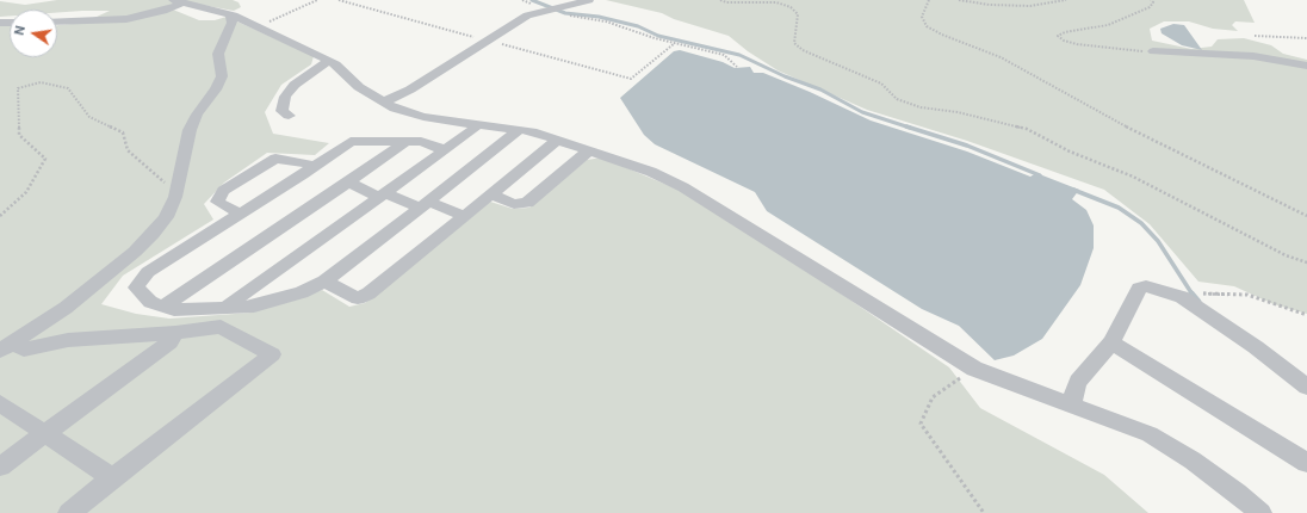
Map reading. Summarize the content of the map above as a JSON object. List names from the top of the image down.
{
  "north": "left"
}
